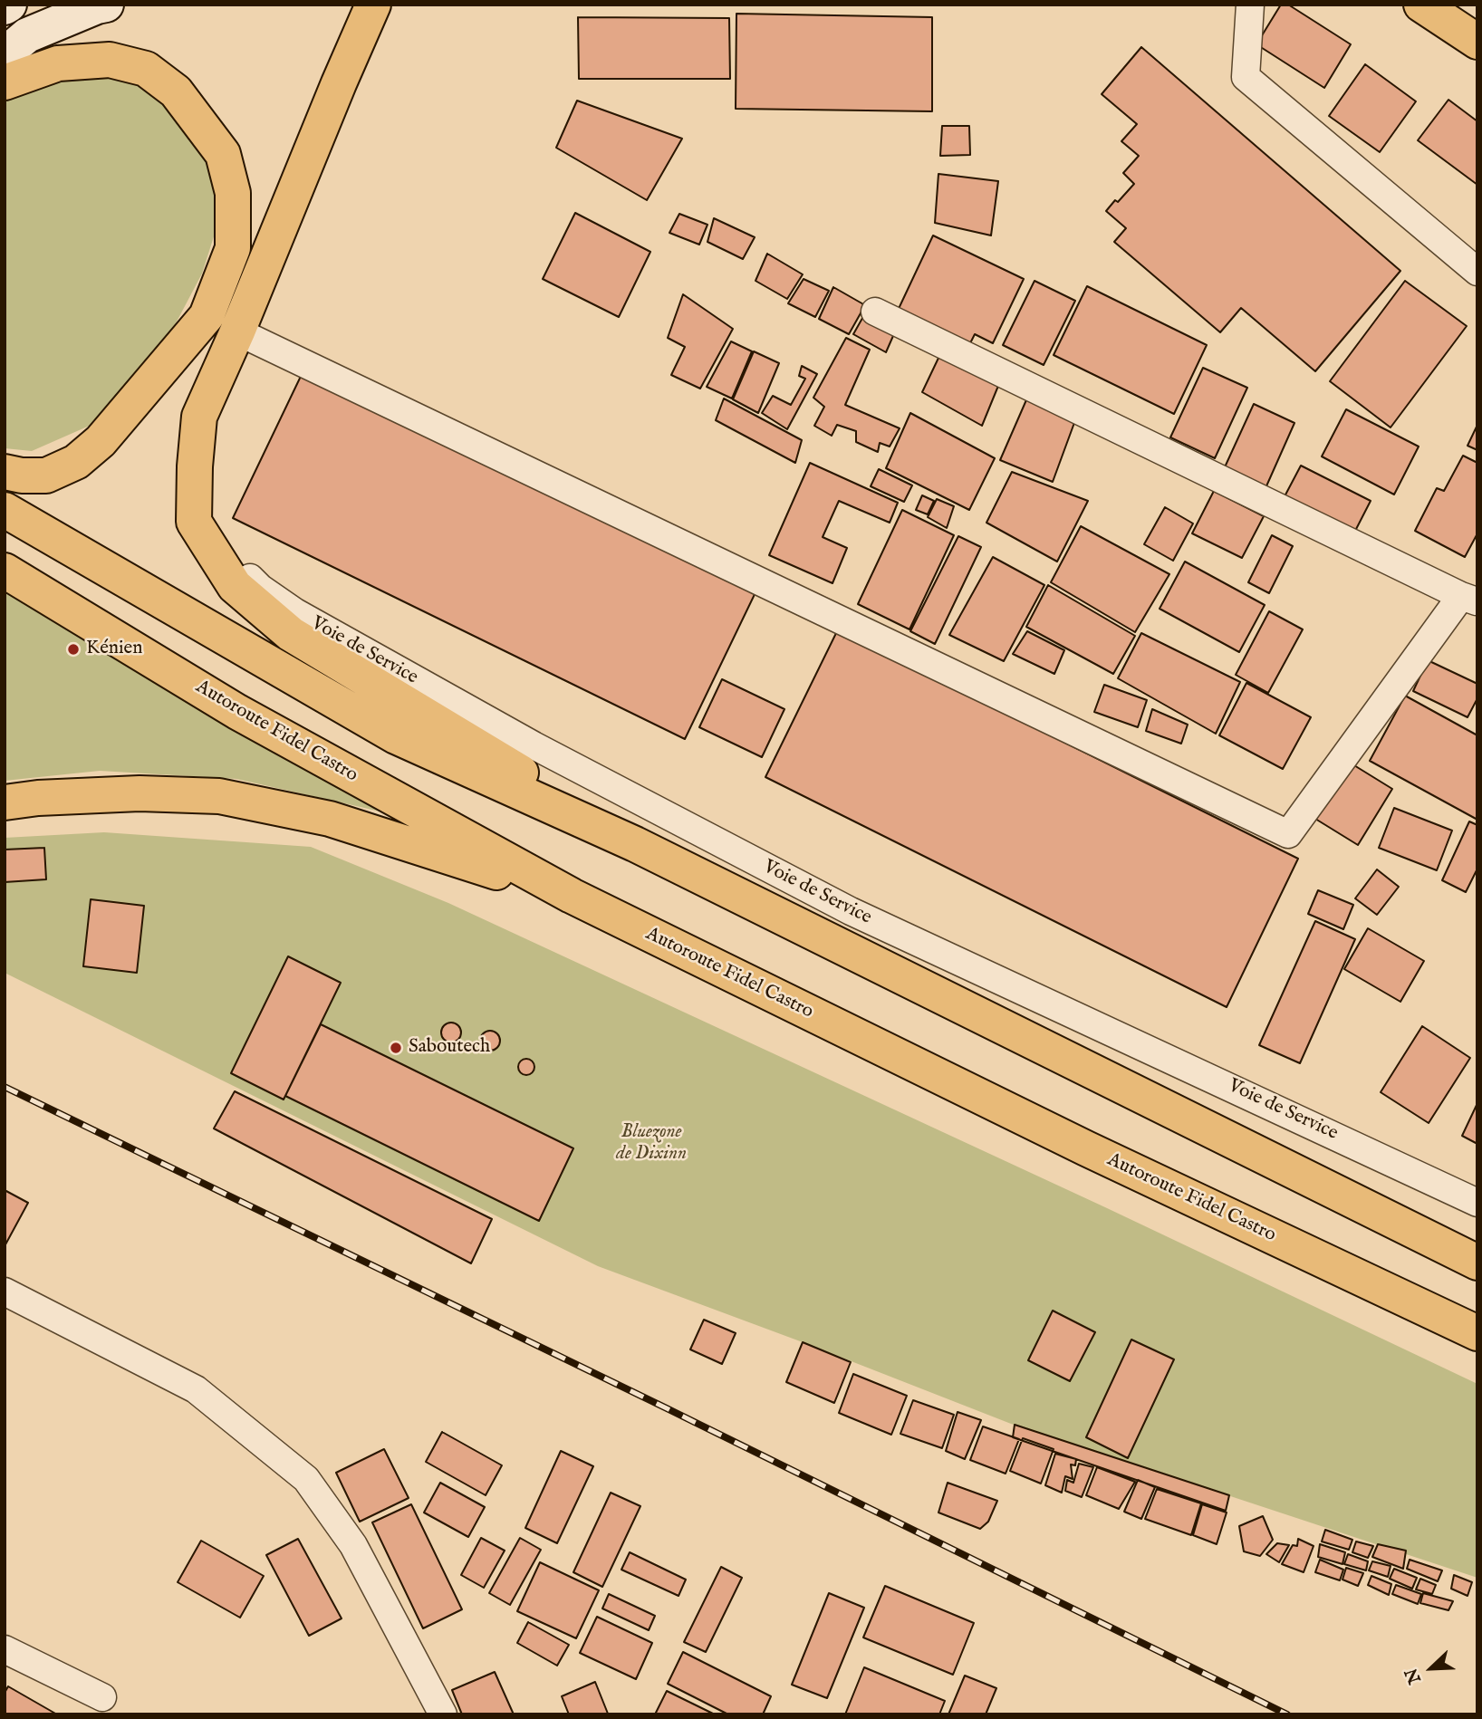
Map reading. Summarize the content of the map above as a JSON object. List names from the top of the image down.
{
  "streets": {
    "main road": ["Autoroute Fidel Castro"],
    "street": ["Voie de Service"]
  },
  "parks": ["Bluezone de Dixinn"],
  "places": ["Kénien", "Saboutech"],
  "north": "bottom left"
}
